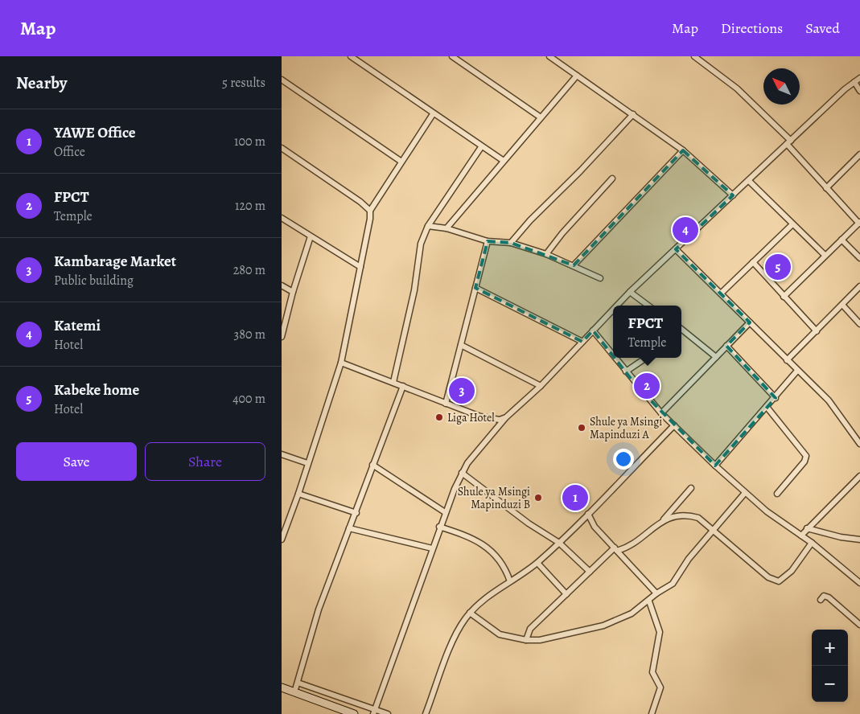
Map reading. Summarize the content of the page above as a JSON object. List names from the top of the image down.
{
  "places": ["Liga Hotel", "Shule ya Msingi Mapinduzi A", "Shule ya Msingi Mapinduzi B"],
  "north": "top left",
  "page": {
    "header": "Map",
    "nav": ["Map", "Directions", "Saved"],
    "heading": ["Nearby", "5 results"],
    "list": [
      {
        "mark": "1",
        "name": "YAWE Office",
        "note": "Office",
        "value": "100 m"
      },
      {
        "mark": "2",
        "name": "FPCT",
        "note": "Temple",
        "value": "120 m"
      },
      {
        "mark": "3",
        "name": "Kambarage Market",
        "note": "Public building",
        "value": "280 m"
      },
      {
        "mark": "4",
        "name": "Katemi",
        "note": "Hotel",
        "value": "380 m"
      },
      {
        "mark": "5",
        "name": "Kabeke home",
        "note": "Hotel",
        "value": "400 m"
      }
    ],
    "pins": [
      "4",
      "5",
      "2",
      "3",
      "1"
    ],
    "popup": ["FPCT", "Temple"],
    "buttons": ["Save", "Share"],
    "map_buttons": ["+", "−"]
  }
}
